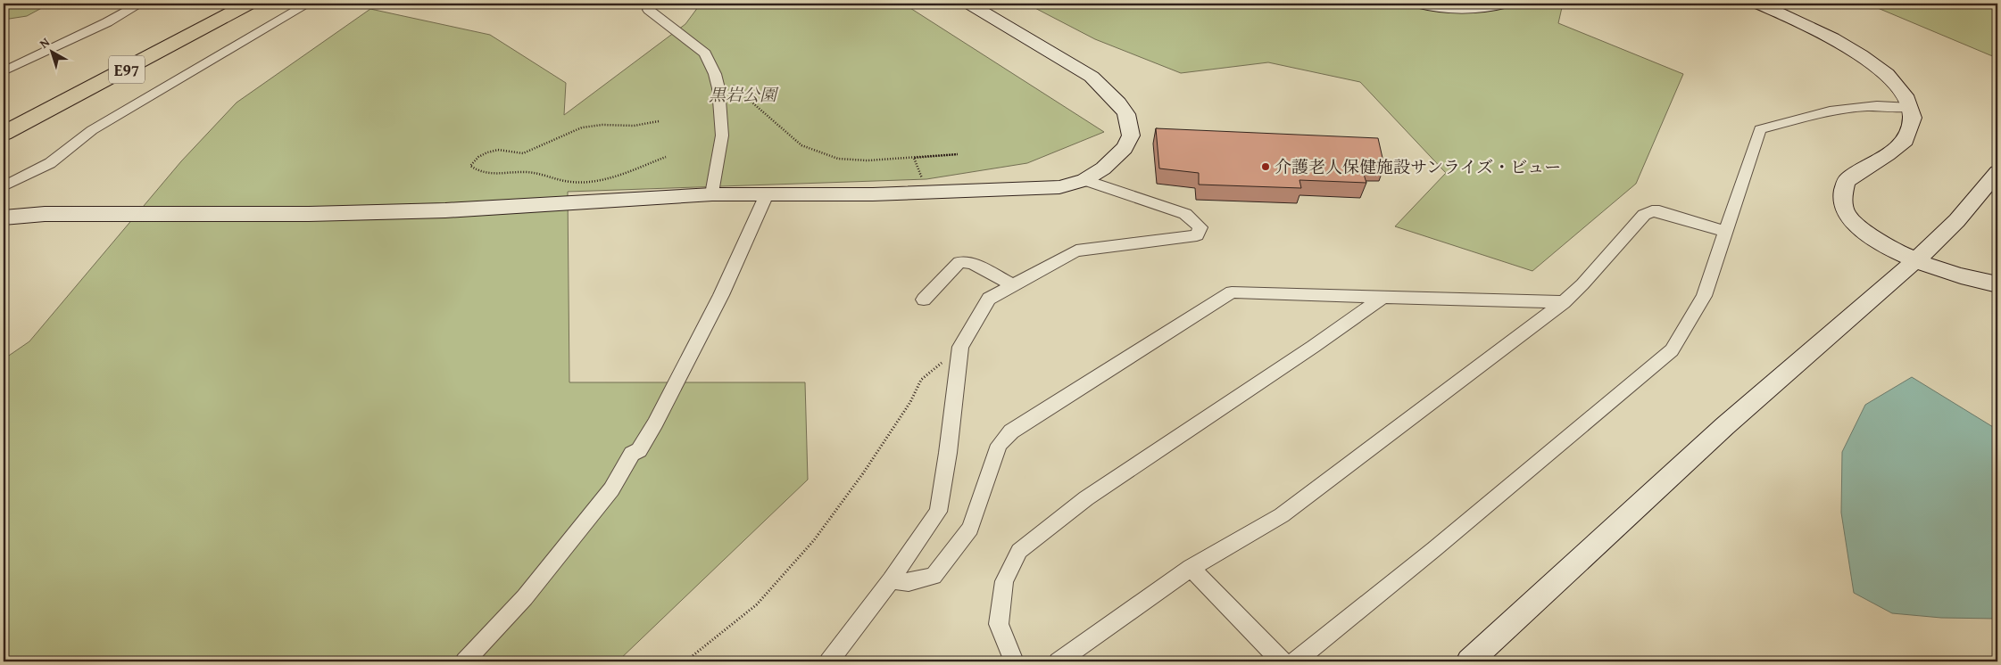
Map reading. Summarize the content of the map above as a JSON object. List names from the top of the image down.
{
  "streets": {
    "highway": ["E97"]
  },
  "parks": ["黒岩公園"],
  "places": ["介護老人保健施設サンライズ・ビュー"],
  "north": "top left"
}
